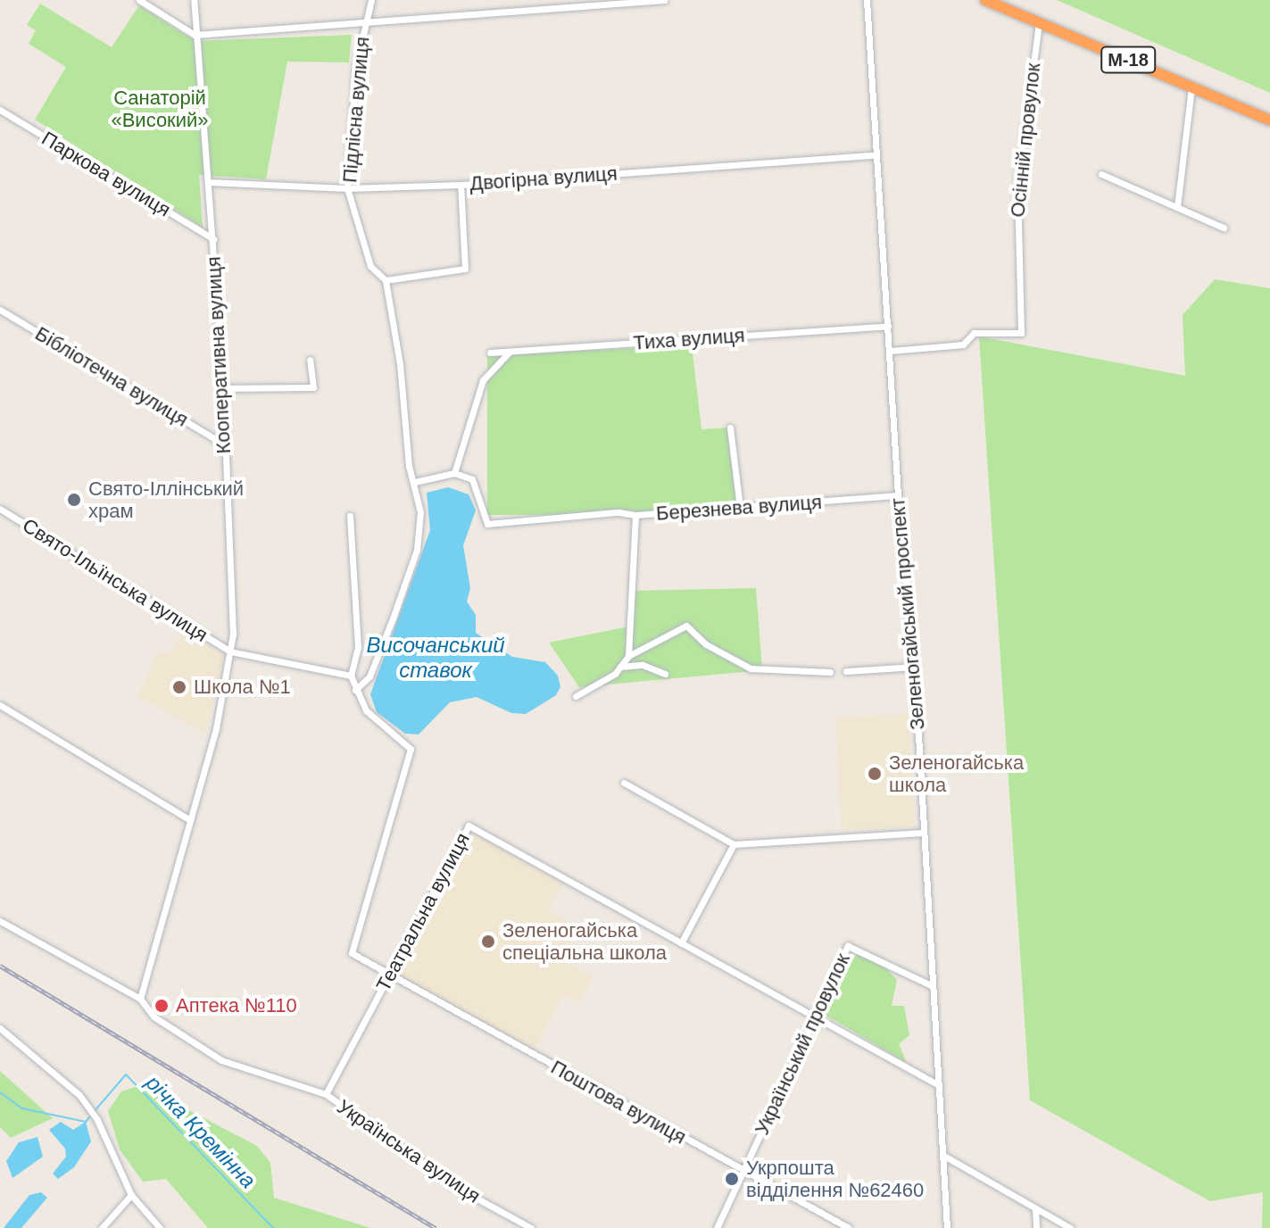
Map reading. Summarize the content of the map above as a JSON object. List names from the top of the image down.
{
  "streets": {
    "highway": ["М-18"],
    "street": [
      "Підлісна вулиця",
      "Осінній провулок",
      "Паркова вулиця",
      "Двогірна вулиця",
      "Тиха вулиця",
      "Кооперативна вулиця",
      "Бібліотечна вулиця",
      "Березнева вулиця",
      "Свято-Ільїнська вулиця",
      "Зеленогайський проспект",
      "Театральна вулиця",
      "Український провулок",
      "Поштова вулиця",
      "Українська вулиця"
    ]
  },
  "crossings": [
    ["М-18", "Осінній провулок"],
    ["Підлісна вулиця", "Двогірна вулиця"],
    ["Підлісна вулиця", "Поштова вулиця"],
    ["Осінній провулок", "Зеленогайський проспект"],
    ["Паркова вулиця", "Кооперативна вулиця"],
    ["Двогірна вулиця", "Кооперативна вулиця"],
    ["Двогірна вулиця", "Зеленогайський проспект"],
    ["Тиха вулиця", "Зеленогайський проспект"],
    ["Кооперативна вулиця", "Бібліотечна вулиця"],
    ["Кооперативна вулиця", "Свято-Ільїнська вулиця"],
    ["Кооперативна вулиця", "Українська вулиця"],
    ["Березнева вулиця", "Зеленогайський проспект"],
    ["Зеленогайський проспект", "Театральна вулиця"],
    ["Зеленогайський проспект", "Український провулок"],
    ["Театральна вулиця", "Український провулок"],
    ["Театральна вулиця", "Поштова вулиця"],
    ["Театральна вулиця", "Українська вулиця"],
    ["Український провулок", "Поштова вулиця"]
  ],
  "water": ["Височанський ставок", "річка Кремінна"],
  "parks": ["Санаторій «Високий»"],
  "places": [
    "Свято-Іллінський храм",
    "Школа №1",
    "Зеленогайська школа",
    "Зеленогайська спеціальна школа",
    "Аптека №110",
    "Укрпошта відділення №62460"
  ]
}
